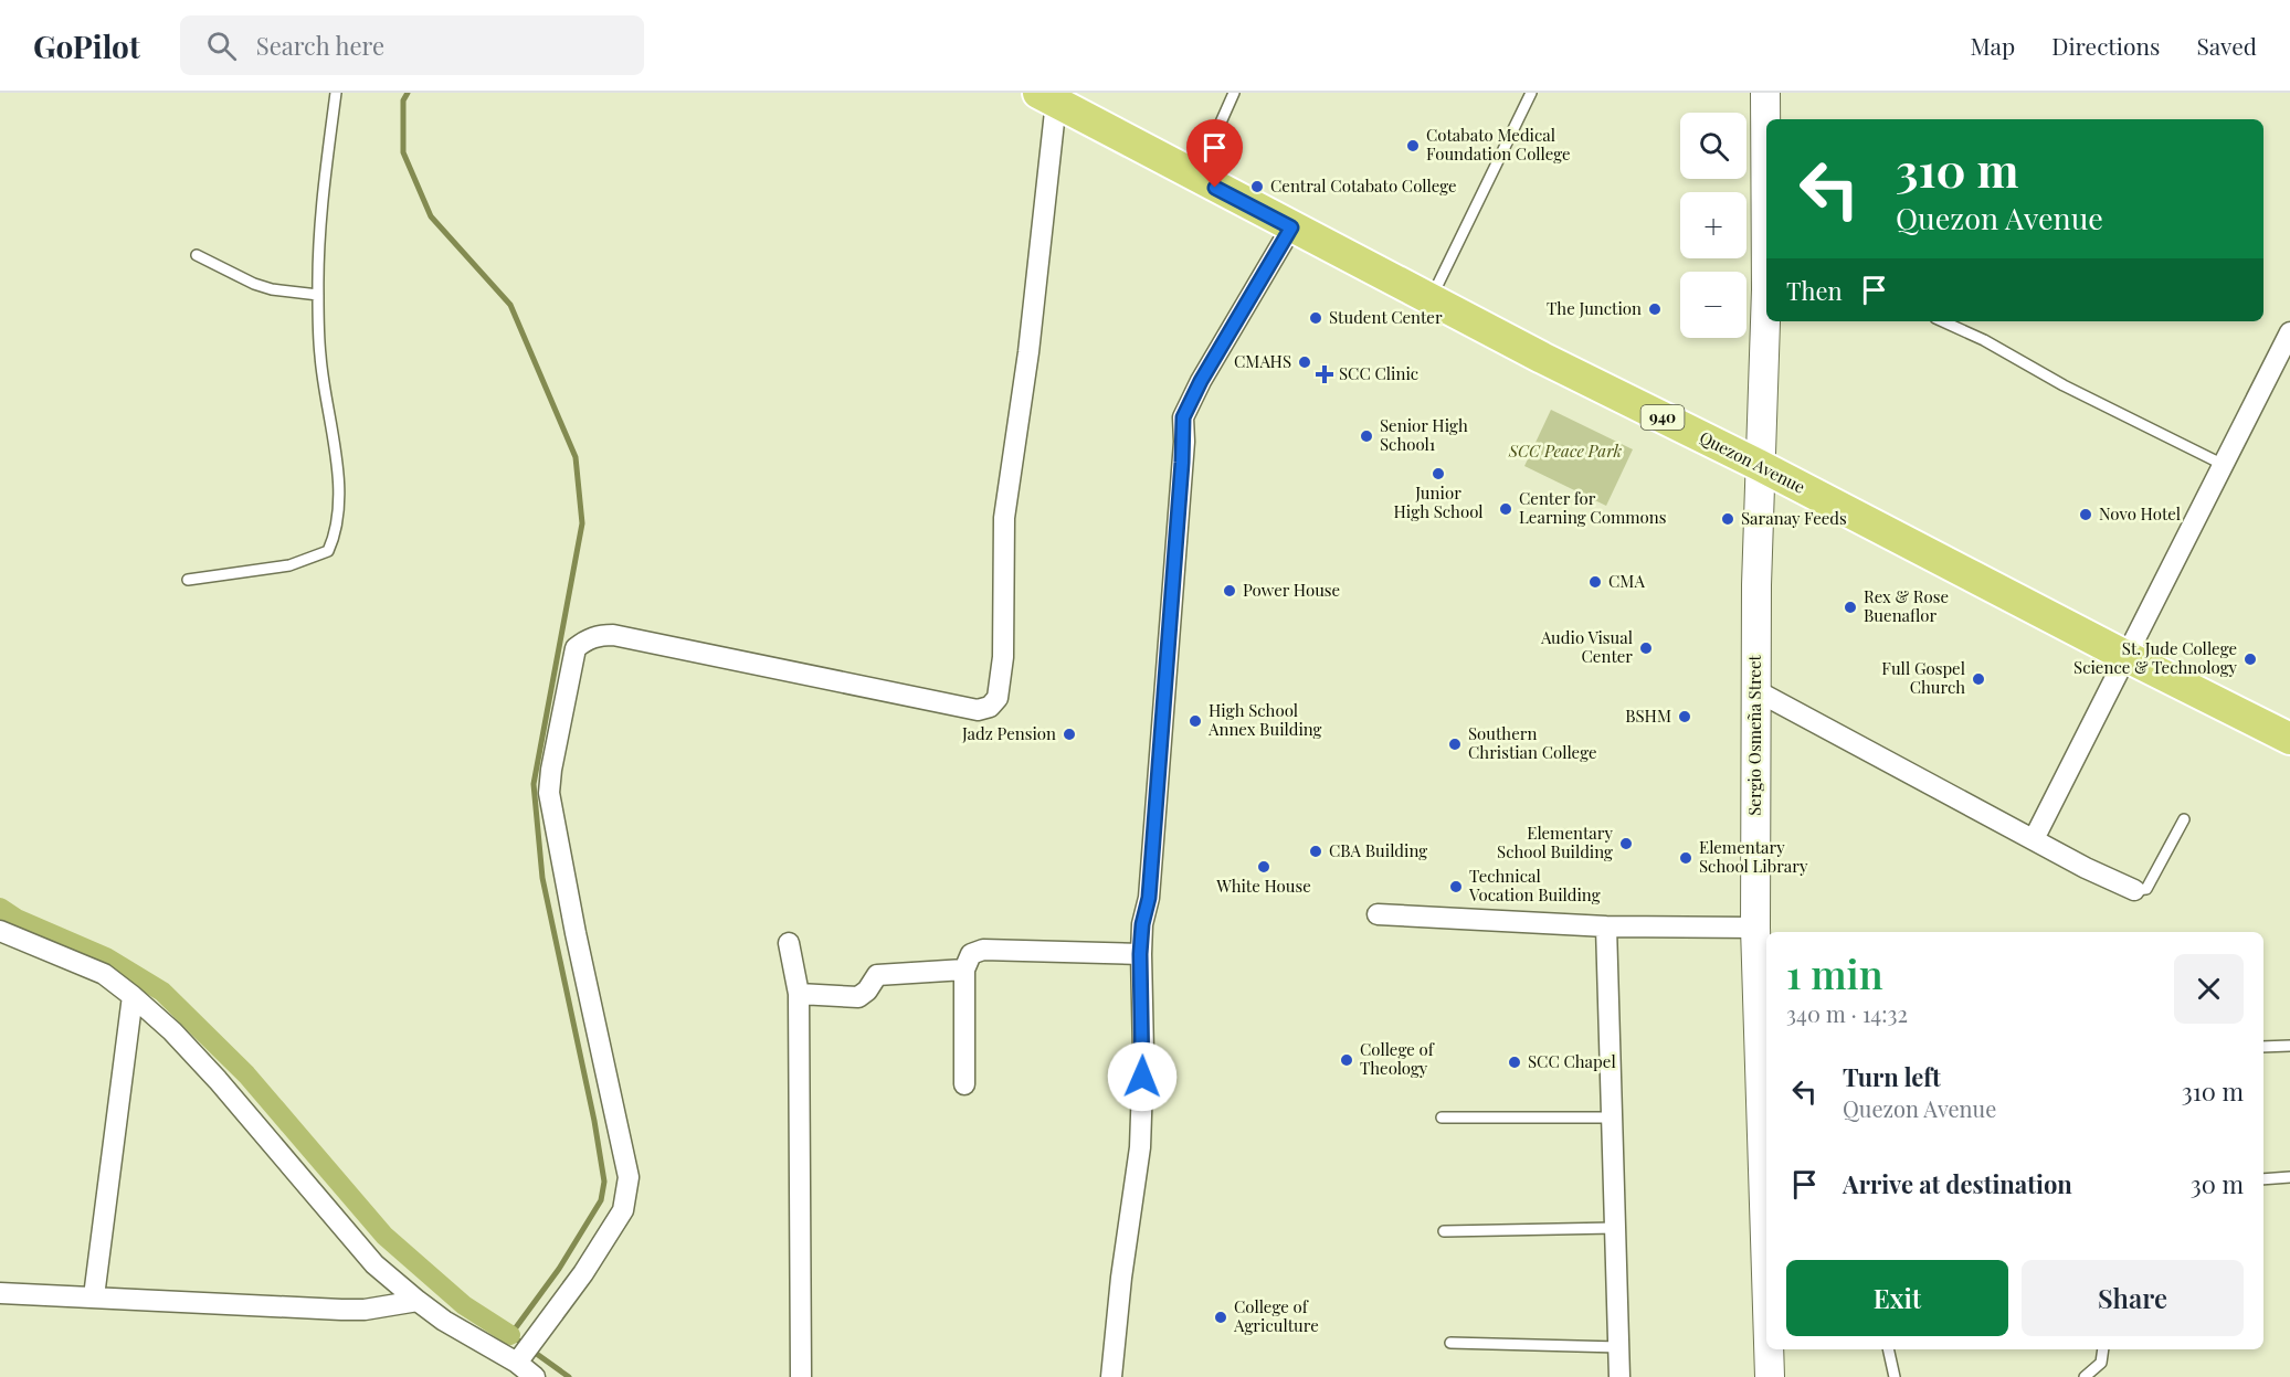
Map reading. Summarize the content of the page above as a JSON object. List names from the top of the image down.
{
  "streets": {
    "main road": ["940", "Quezon Avenue"],
    "street": ["Sergio Osmeña Street"]
  },
  "crossings": [
    ["Quezon Avenue", "Sergio Osmeña Street"]
  ],
  "parks": ["SCC Peace Park"],
  "places": {
    "other": [
      "Cotabato Medical Foundation College",
      "Central Cotabato College",
      "The Junction",
      "Student Center",
      "CMAHS",
      "Senior High School1",
      "Junior High School",
      "Center for Learning Commons",
      "Novo Hotel",
      "Saranay Feeds",
      "CMA",
      "Power House",
      "Rex & Rose Buenaflor",
      "Audio Visual Center",
      "St. Jude College Science & Technology",
      "Full Gospel Church",
      "BSHM",
      "High School Annex Building",
      "Jadz Pension",
      "Southern Christian College",
      "Elementary School Building",
      "CBA Building",
      "Elementary School Library",
      "White House",
      "Technical Vocation Building",
      "College of Theology",
      "SCC Chapel",
      "College of Agriculture"
    ],
    "health": ["SCC Clinic"]
  },
  "page": {
    "header": "GoPilot",
    "search": "Search here",
    "nav": ["Map", "Directions", "Saved"],
    "map_buttons": ["+", "−"],
    "turn": ["310 m", "Quezon Avenue"],
    "then": "Then",
    "heading": ["1 min", "340 m · 14:32"],
    "list": [
      {
        "name": "Turn left",
        "note": "Quezon Avenue",
        "value": "310 m"
      },
      {
        "name": "Arrive at destination",
        "value": "30 m"
      }
    ],
    "buttons": ["Exit", "Share"]
  }
}
